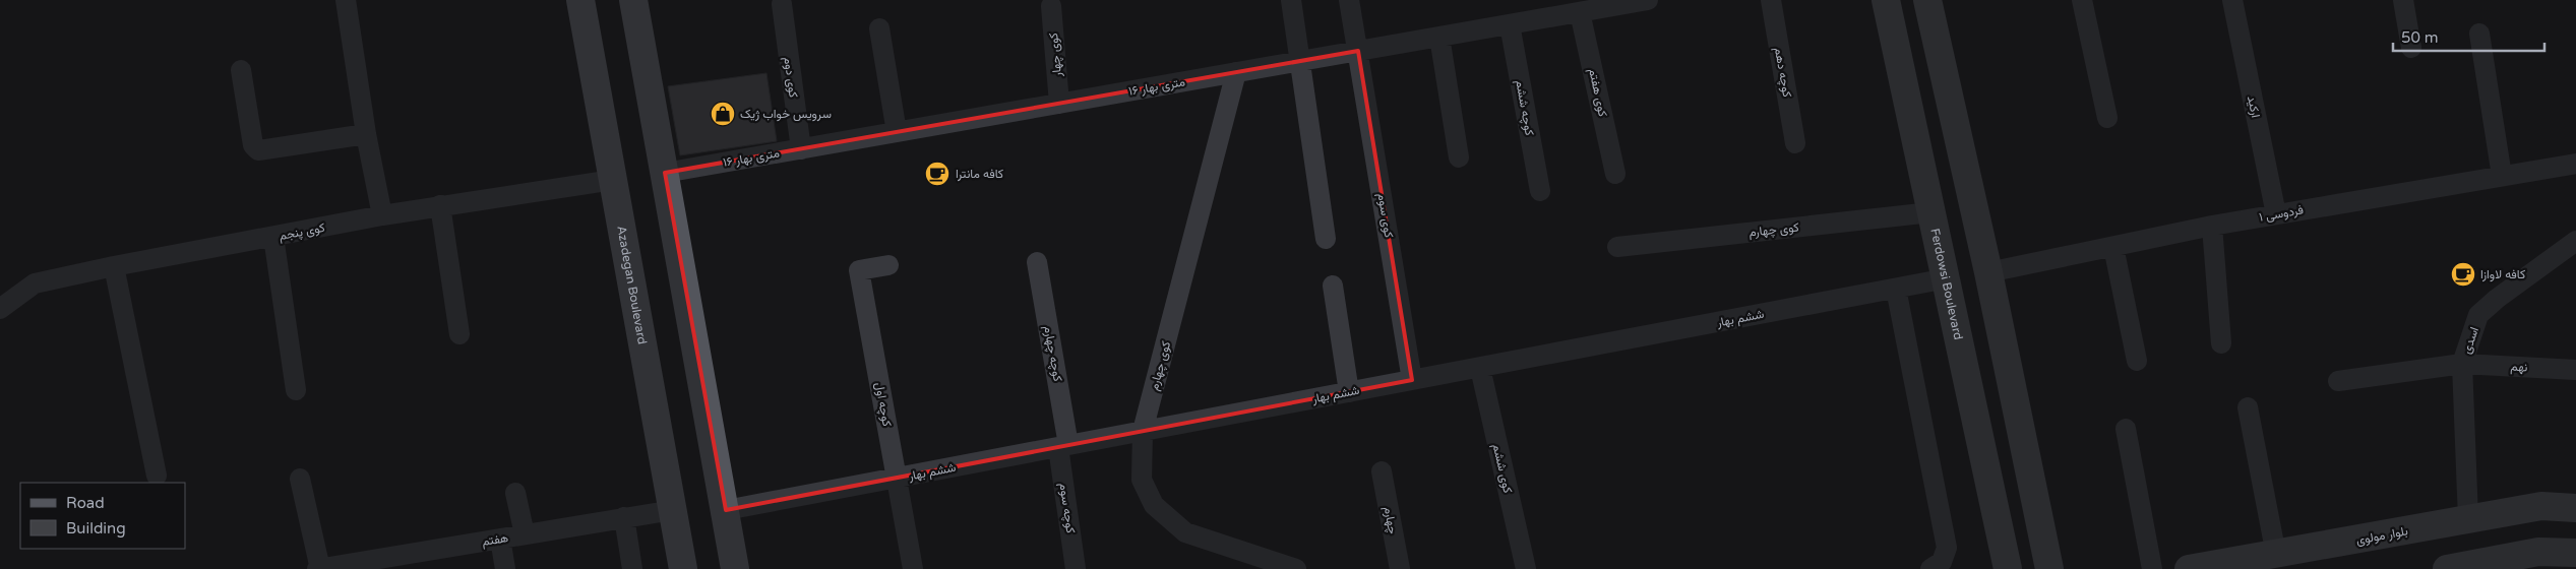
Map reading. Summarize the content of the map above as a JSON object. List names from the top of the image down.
{
  "streets": {
    "main road": ["Azadegan Boulevard", "Ferdowsi Boulevard", "بلوار مولوی"],
    "street": [
      "کوی چهار",
      "کوچه دهم",
      "کوی دوم",
      "۱۶ متری بهار",
      "کوی هفتم",
      "ارکید",
      "کوچه ششم",
      "فردوسی ۱",
      "کوی سوم",
      "کوی چهارم",
      "کوی پنجم",
      "ششم بهار",
      "اسدی",
      "کوچه چهارم",
      "نهم",
      "کوچه اول",
      "کوی ششم",
      "کوچه سوم",
      "چهارم",
      "هفتم"
    ]
  },
  "crossings": [
    ["کوی چهار", "۱۶ متری بهار"],
    ["کوی دوم", "۱۶ متری بهار"],
    ["۱۶ متری بهار", "کوی هفتم"],
    ["۱۶ متری بهار", "کوچه ششم"],
    ["۱۶ متری بهار", "کوی سوم"],
    ["۱۶ متری بهار", "کوی چهارم"],
    ["ارکید", "فردوسی ۱"],
    ["کوی سوم", "ششم بهار"],
    ["کوی چهارم", "Ferdowsi Boulevard"],
    ["کوی چهارم", "ششم بهار"],
    ["کوی پنجم", "Azadegan Boulevard"],
    ["Azadegan Boulevard", "هفتم"],
    ["Ferdowsi Boulevard", "ششم بهار"],
    ["ششم بهار", "کوچه چهارم"],
    ["ششم بهار", "کوچه اول"],
    ["ششم بهار", "کوی ششم"],
    ["ششم بهار", "کوچه سوم"],
    ["اسدی", "نهم"],
    ["اسدی", "بلوار مولوی"],
    ["کوچه چهارم", "کوچه سوم"]
  ],
  "places": {
    "shop": ["سرویس خواب ژیک"],
    "cafe": ["کافه مانترا", "کافه لاوازا"]
  },
  "legend": ["Road", "Building"],
  "scale_bar": "50 m"
}
